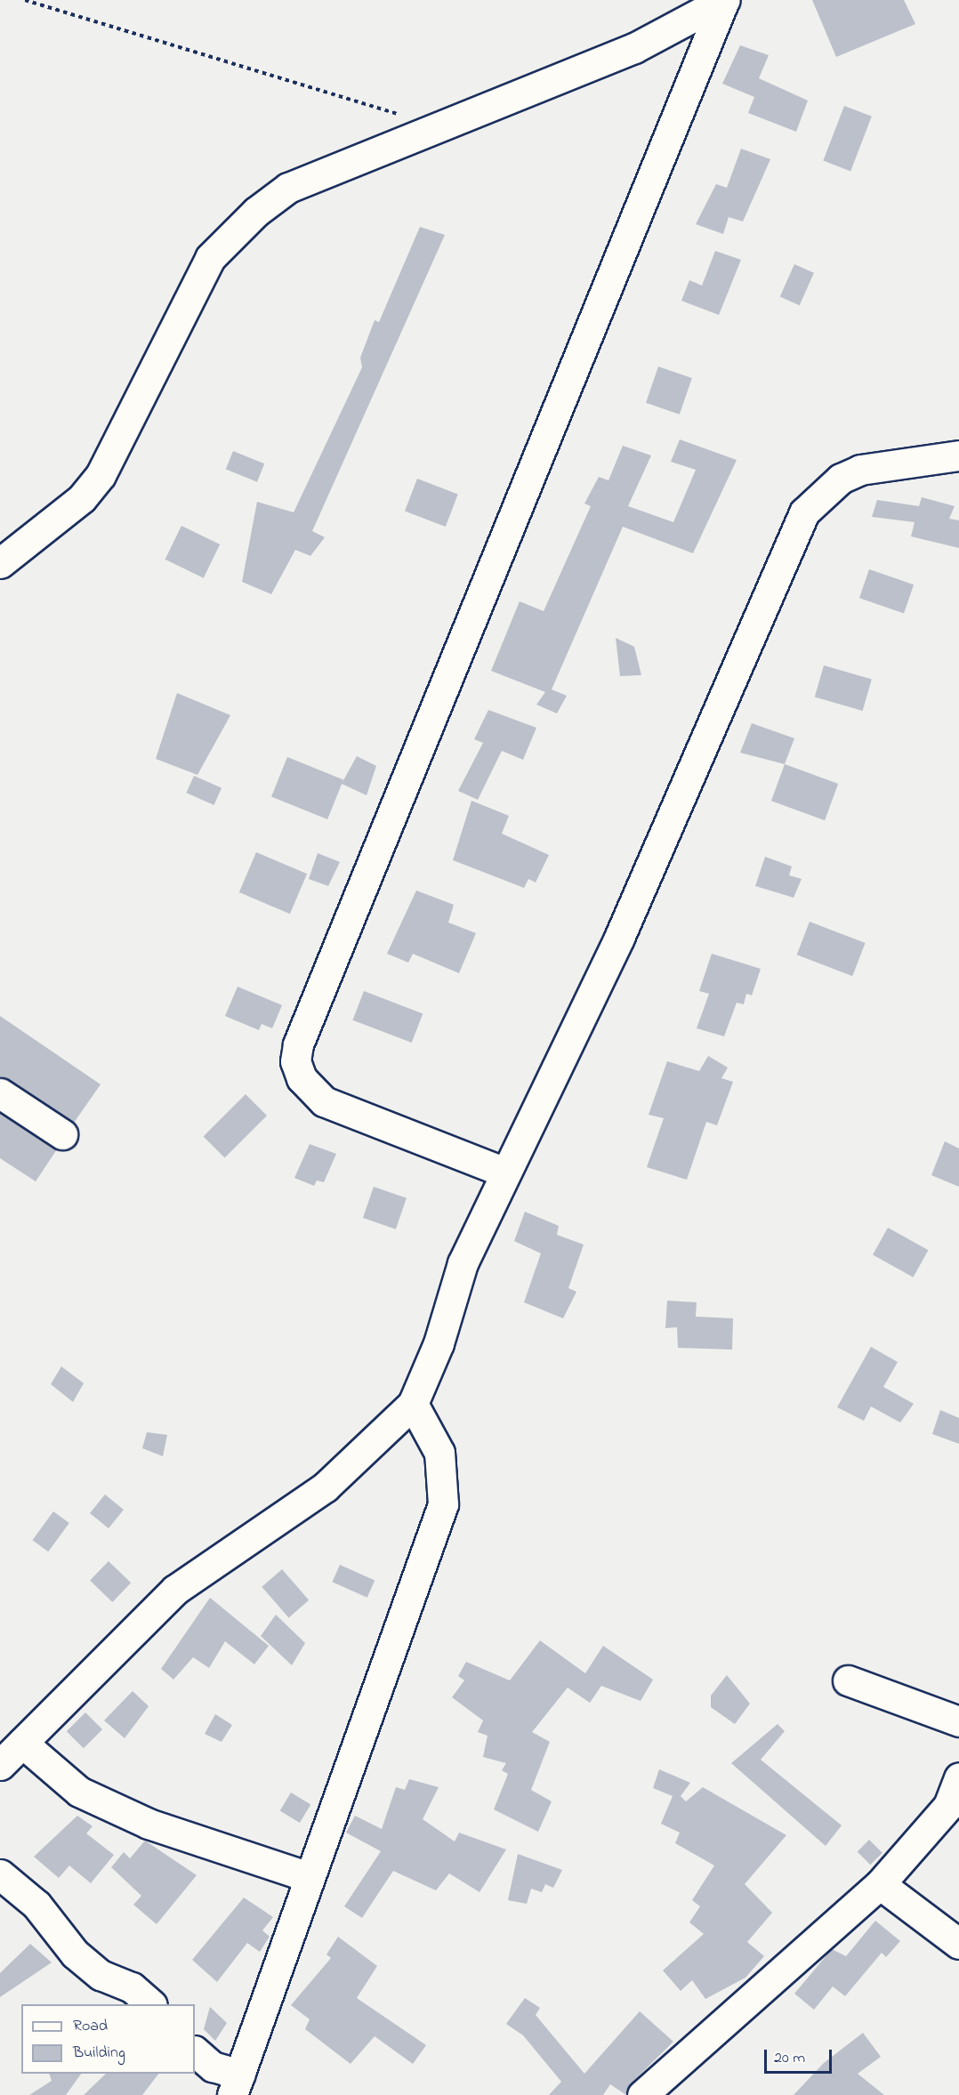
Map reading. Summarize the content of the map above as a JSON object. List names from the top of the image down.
{
  "legend": ["Road", "Building"],
  "scale_bar": "20 m"
}
